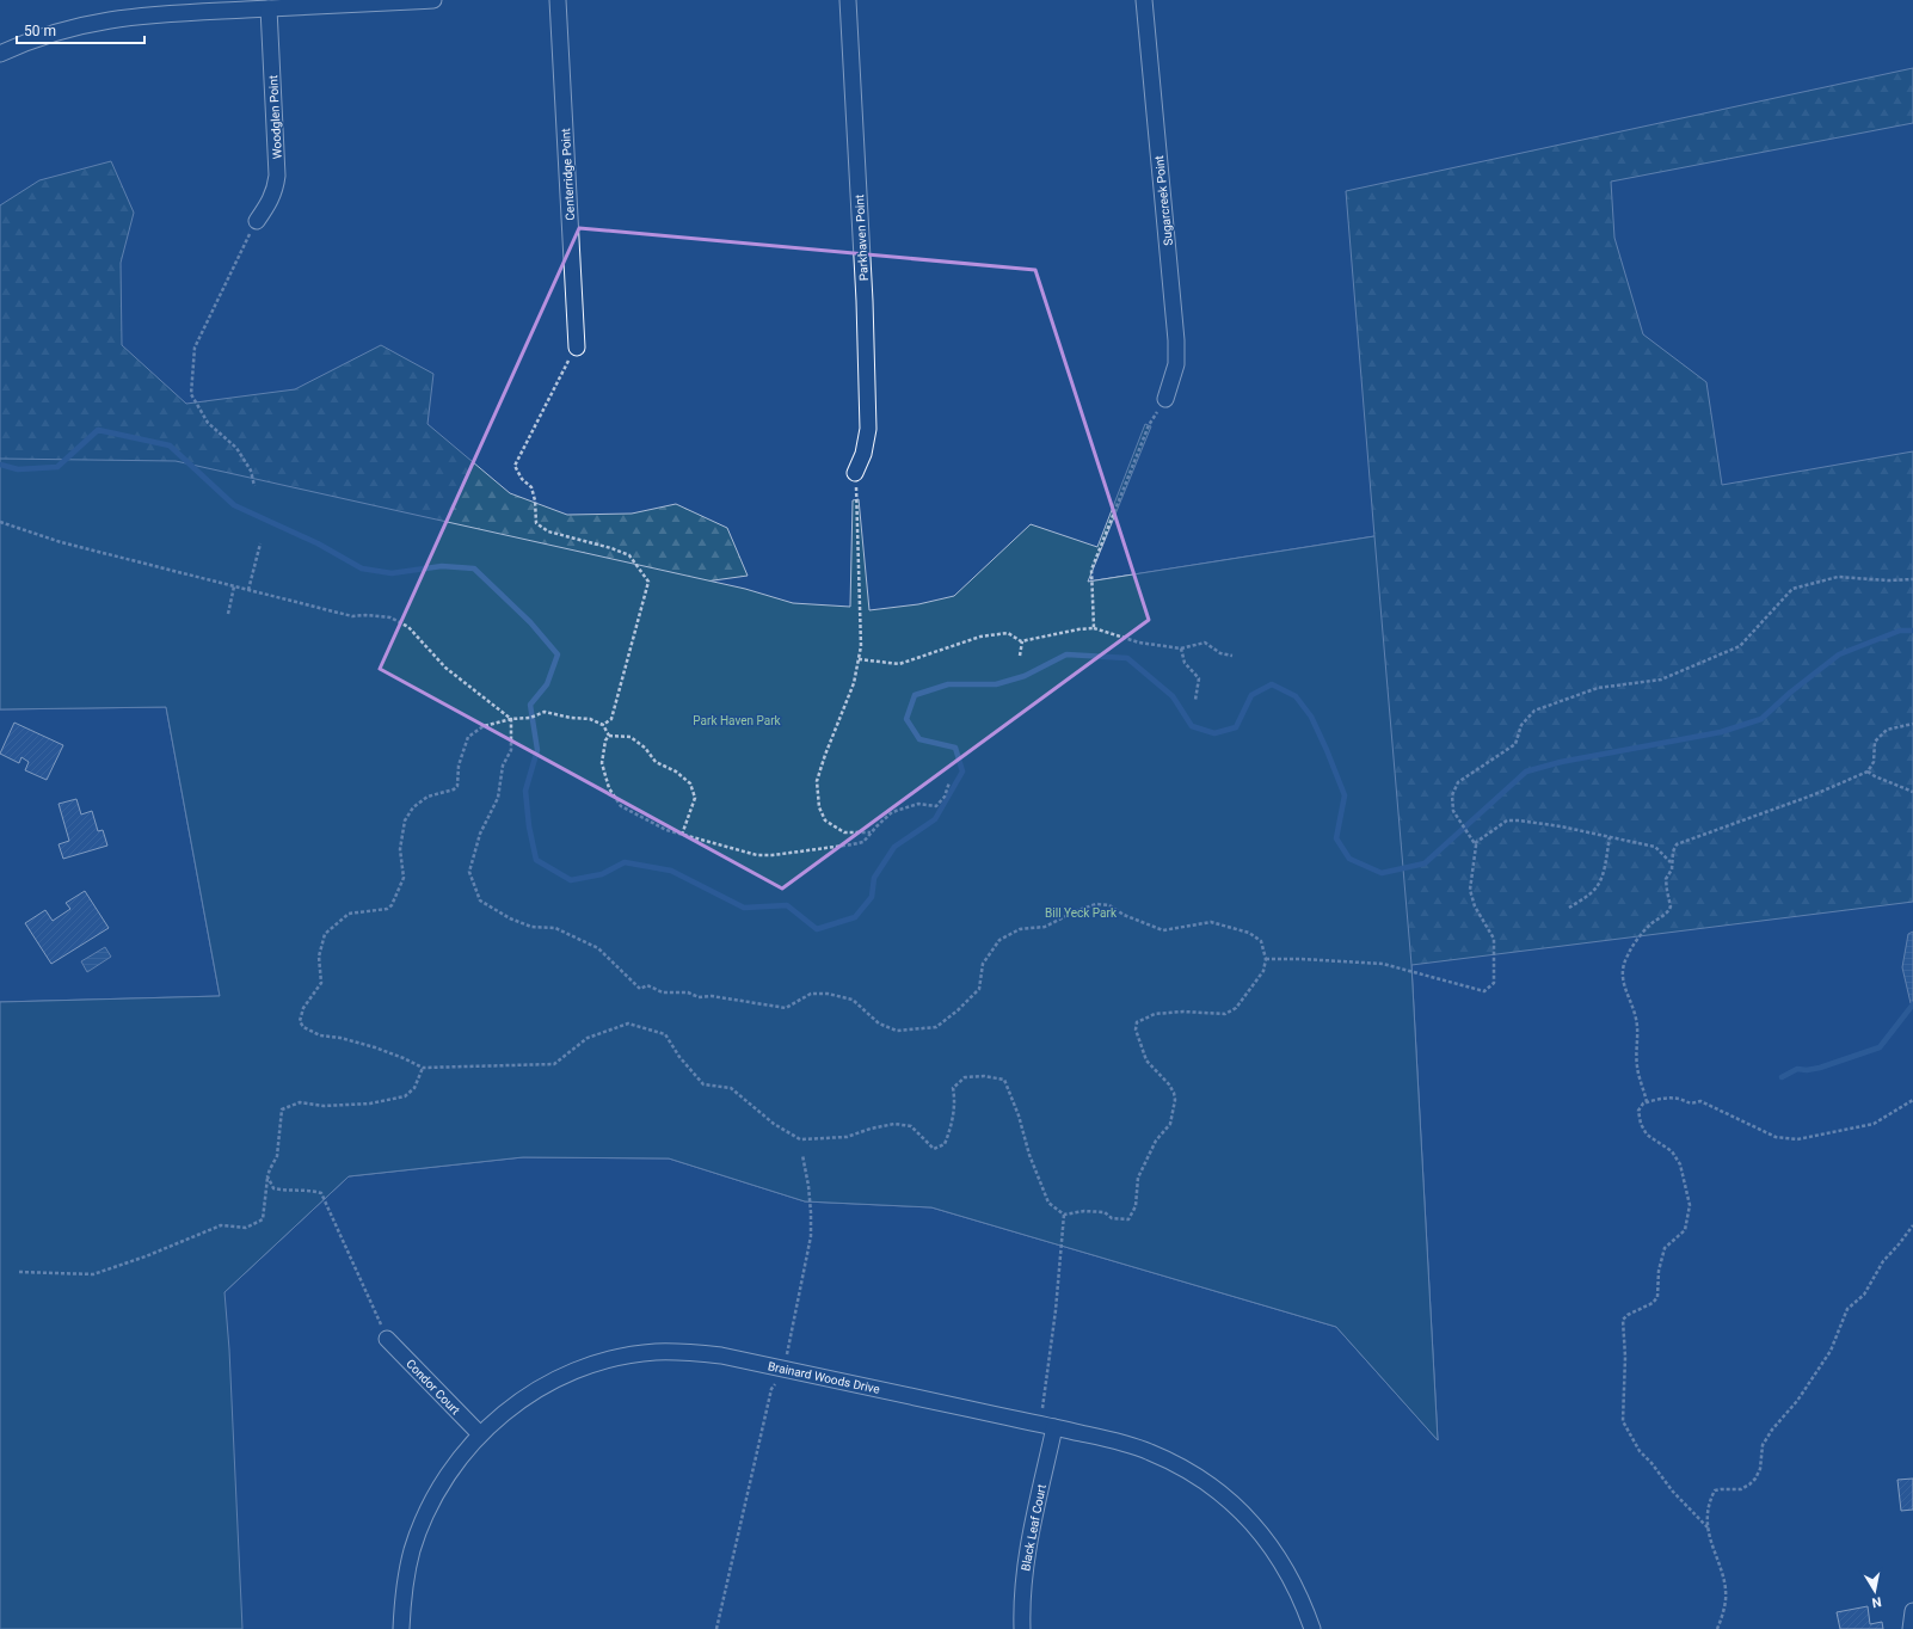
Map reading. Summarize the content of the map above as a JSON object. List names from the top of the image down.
{
  "streets": {
    "street": [
      "Woodglen Point",
      "Centerridge Point",
      "Sugarcreek Point",
      "Parkhaven Point",
      "Brainard Woods Drive",
      "Condor Court",
      "Black Leaf Court"
    ]
  },
  "crossings": [
    ["Brainard Woods Drive", "Condor Court"],
    ["Brainard Woods Drive", "Black Leaf Court"]
  ],
  "parks": ["Park Haven Park", "Bill Yeck Park"],
  "scale_bar": "50 m",
  "north": "bottom"
}
